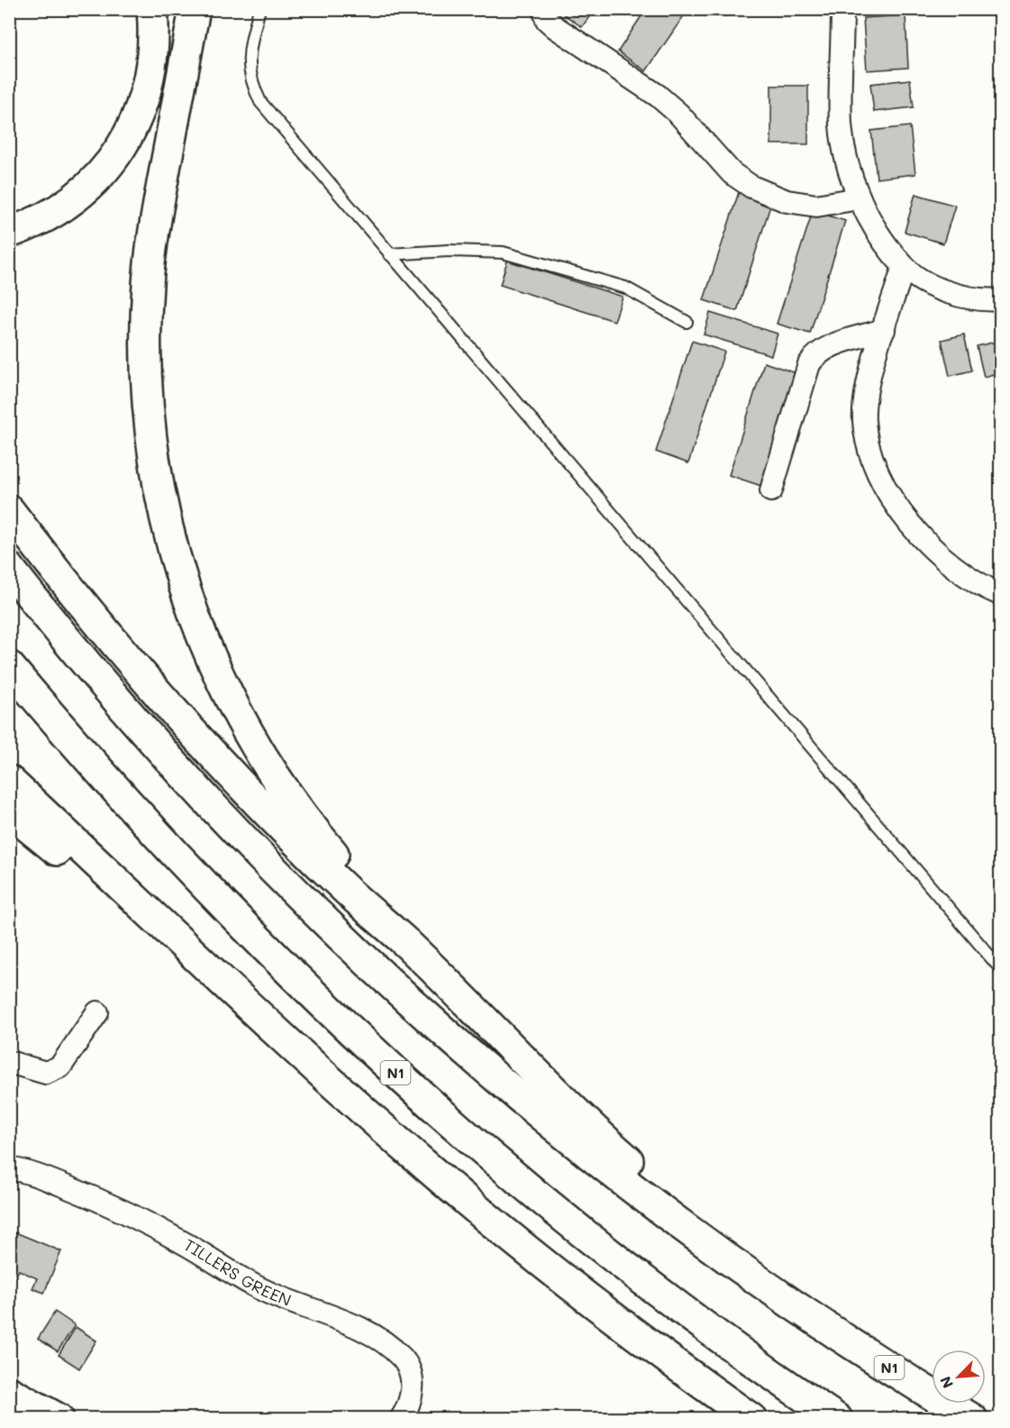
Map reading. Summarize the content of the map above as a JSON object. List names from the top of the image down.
{
  "streets": {
    "main road": ["N1"],
    "street": ["TILLERS GREEN"]
  },
  "north": "bottom left"
}
